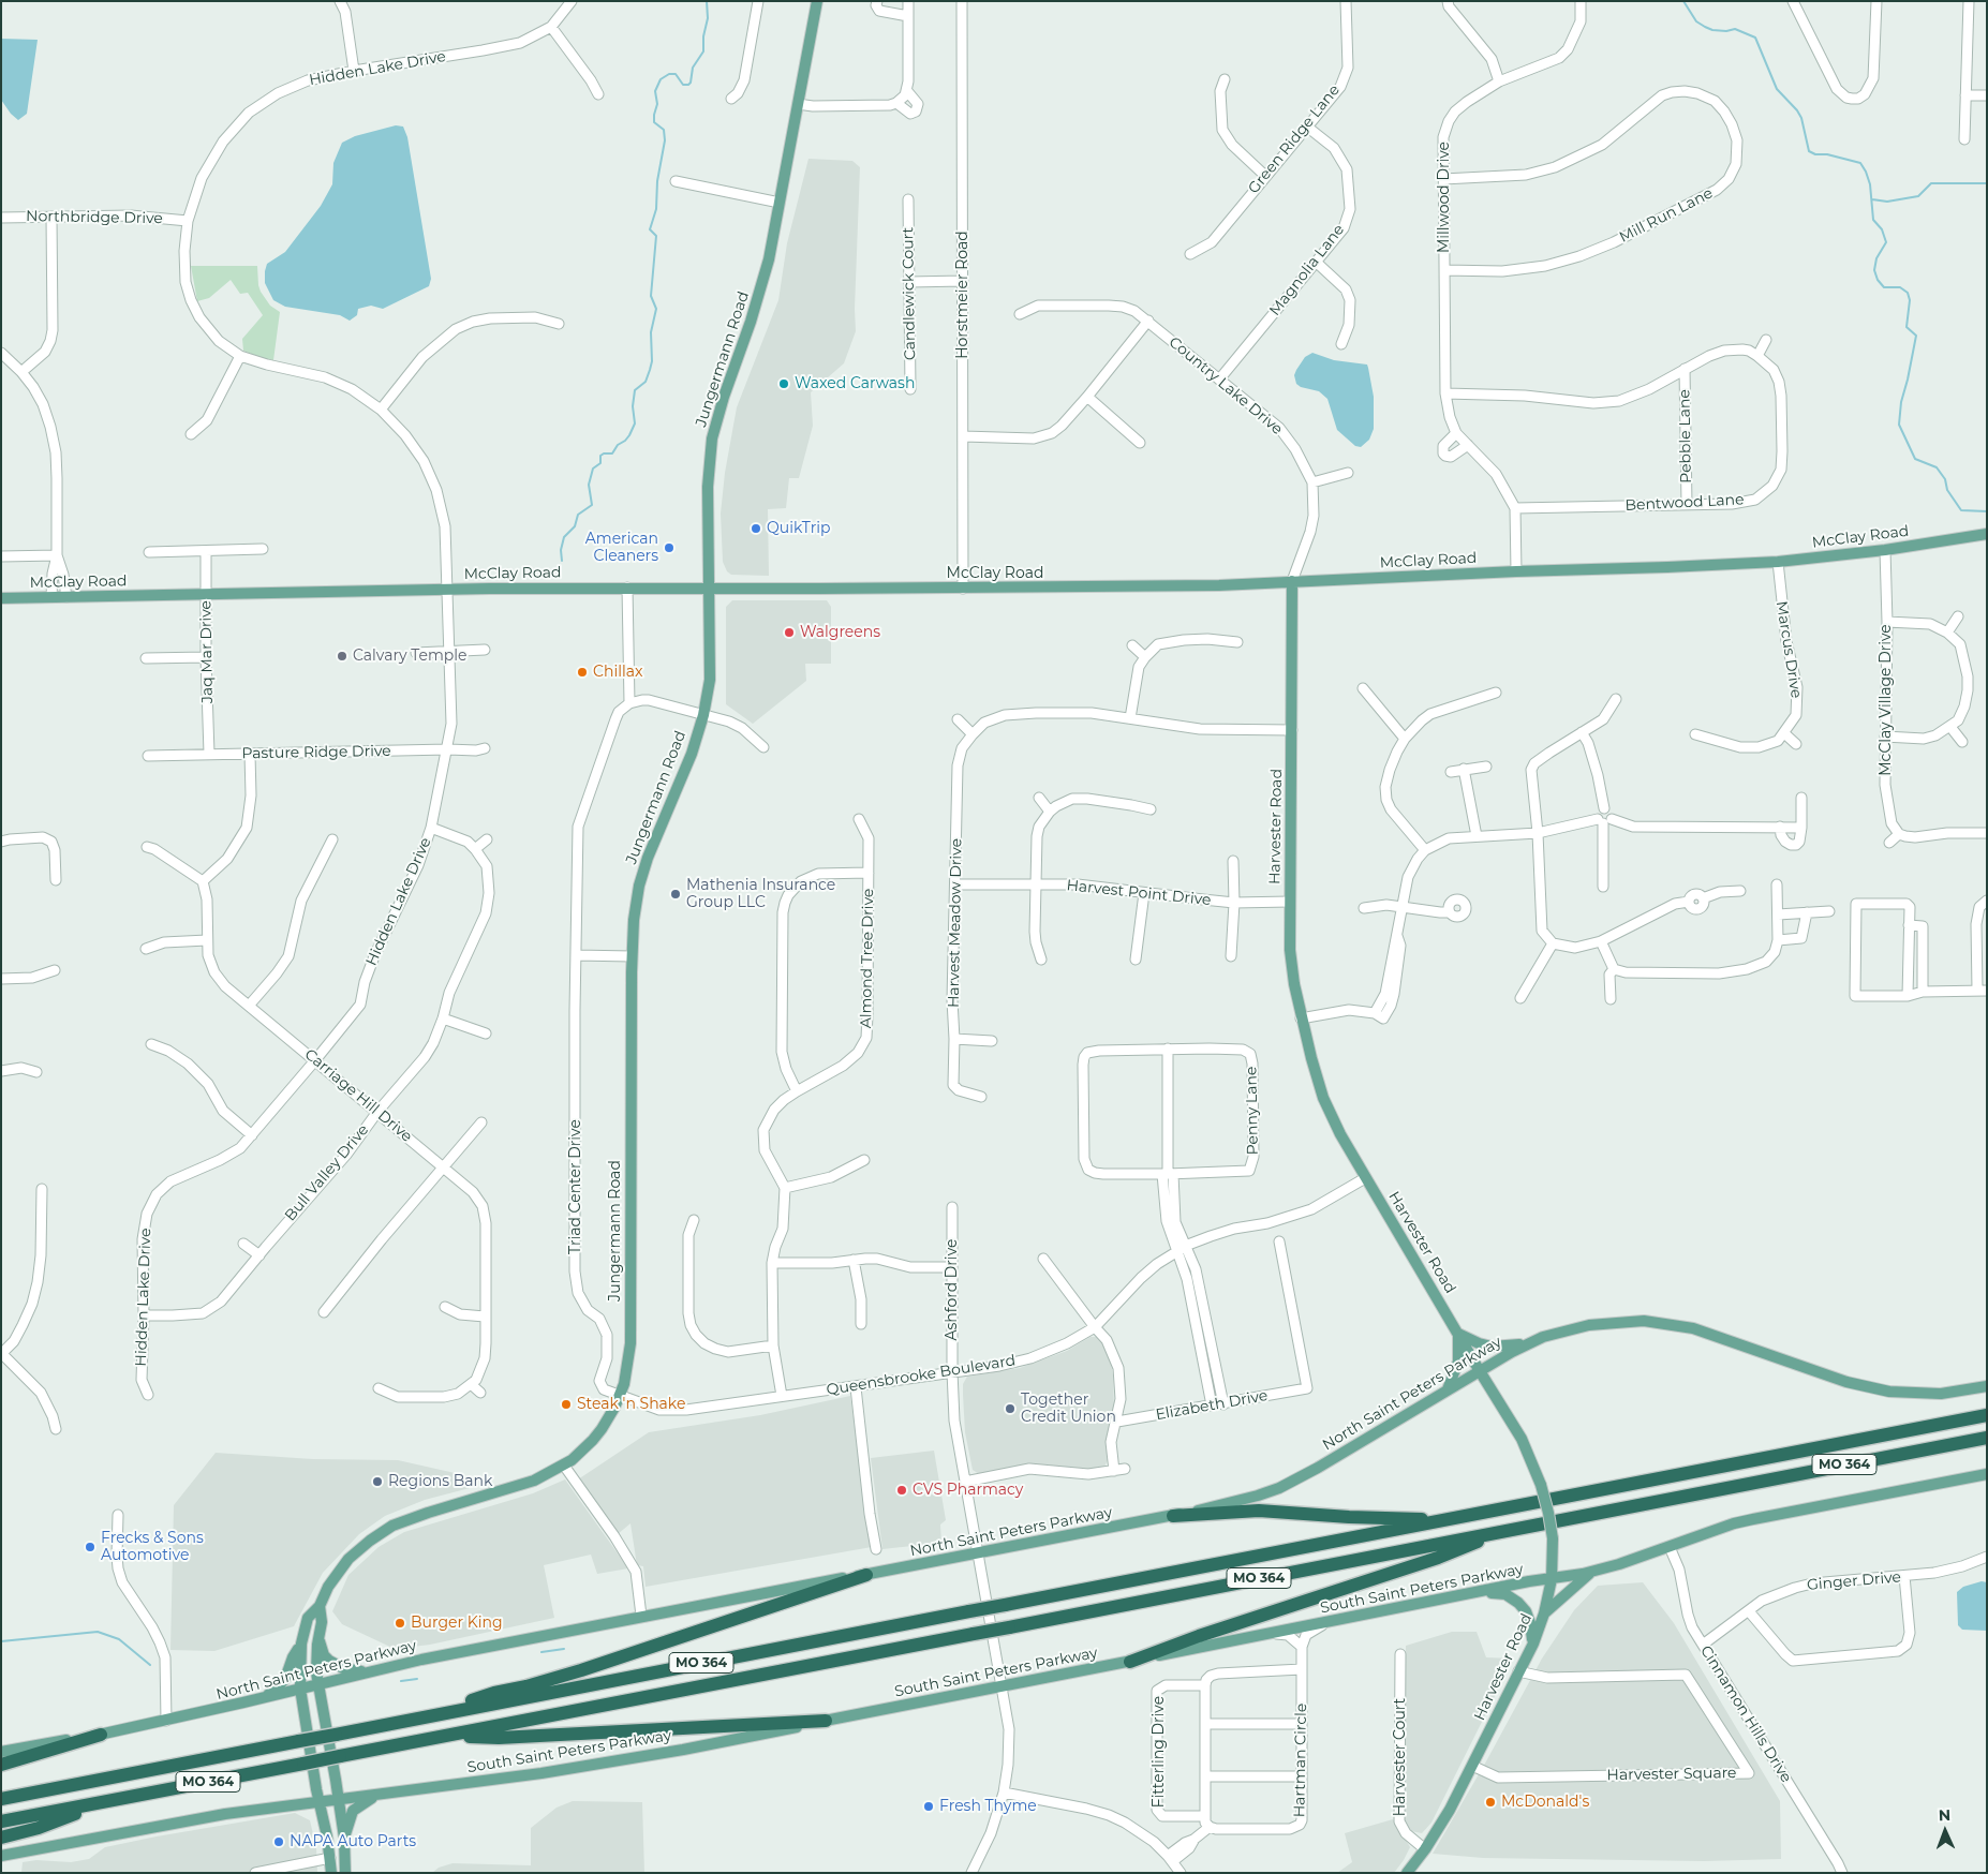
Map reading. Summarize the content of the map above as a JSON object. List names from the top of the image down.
{
  "streets": {
    "highway": ["MO 364"],
    "main road": [
      "Jungermann Road",
      "McClay Road",
      "Harvester Road",
      "North Saint Peters Parkway",
      "South Saint Peters Parkway"
    ],
    "street": [
      "Hidden Lake Drive",
      "Green Ridge Lane",
      "Millwood Drive",
      "Mill Run Lane",
      "Northbridge Drive",
      "Magnolia Lane",
      "Candlewick Court",
      "Horstmeier Road",
      "Country Lake Drive",
      "Pebble Lane",
      "Bentwood Lane",
      "Marcus Drive",
      "Jaq Mar Drive",
      "McClay Village Drive",
      "Pasture Ridge Drive",
      "Harvest Point Drive",
      "Harvest Meadow Drive",
      "Almond Tree Drive",
      "Carriage Hill Drive",
      "Penny Lane",
      "Bull Valley Drive",
      "Triad Center Drive",
      "Ashford Drive",
      "Queensbrooke Boulevard",
      "Elizabeth Drive",
      "Ginger Drive",
      "Cinnamon Hills Drive",
      "Fitterling Drive",
      "Harvester Court",
      "Hartman Circle",
      "Harvester Square"
    ]
  },
  "crossings": [
    ["Hidden Lake Drive", "Northbridge Drive"],
    ["Hidden Lake Drive", "McClay Road"],
    ["Hidden Lake Drive", "Pasture Ridge Drive"],
    ["Hidden Lake Drive", "Carriage Hill Drive"],
    ["Hidden Lake Drive", "Bull Valley Drive"],
    ["Green Ridge Lane", "Magnolia Lane"],
    ["Millwood Drive", "Mill Run Lane"],
    ["Millwood Drive", "Bentwood Lane"],
    ["Millwood Drive", "McClay Road"],
    ["Magnolia Lane", "Country Lake Drive"],
    ["Horstmeier Road", "McClay Road"],
    ["Jungermann Road", "McClay Road"],
    ["Jungermann Road", "Triad Center Drive"],
    ["Jungermann Road", "Queensbrooke Boulevard"],
    ["Jungermann Road", "North Saint Peters Parkway"],
    ["Jungermann Road", "South Saint Peters Parkway"],
    ["Country Lake Drive", "McClay Road"],
    ["Country Lake Drive", "Harvester Road"],
    ["Pebble Lane", "Bentwood Lane"],
    ["McClay Road", "Marcus Drive"],
    ["McClay Road", "Jaq Mar Drive"],
    ["McClay Road", "McClay Village Drive"],
    ["McClay Road", "Harvester Road"],
    ["Jaq Mar Drive", "Pasture Ridge Drive"],
    ["Harvester Road", "Harvest Point Drive"],
    ["Harvester Road", "Harvest Meadow Drive"],
    ["Harvester Road", "Queensbrooke Boulevard"],
    ["Harvester Road", "North Saint Peters Parkway"],
    ["Harvester Road", "South Saint Peters Parkway"],
    ["Harvester Road", "Harvester Court"],
    ["Harvester Road", "Harvester Square"],
    ["Harvest Point Drive", "Harvest Meadow Drive"],
    ["Carriage Hill Drive", "Bull Valley Drive"],
    ["Triad Center Drive", "Queensbrooke Boulevard"],
    ["Ashford Drive", "Queensbrooke Boulevard"],
    ["Ashford Drive", "North Saint Peters Parkway"],
    ["Ashford Drive", "South Saint Peters Parkway"],
    ["Ginger Drive", "Cinnamon Hills Drive"],
    ["South Saint Peters Parkway", "Cinnamon Hills Drive"]
  ],
  "places": [
    "Waxed Carwash",
    "QuikTrip",
    "American Cleaners",
    "Walgreens",
    "Calvary Temple",
    "Chillax",
    "Mathenia Insurance Group LLC",
    "Steak 'n Shake",
    "Together Credit Union",
    "Regions Bank",
    "CVS Pharmacy",
    "Frecks & Sons Automotive",
    "Burger King",
    "McDonald's",
    "Fresh Thyme",
    "NAPA Auto Parts"
  ],
  "north": "top"
}
